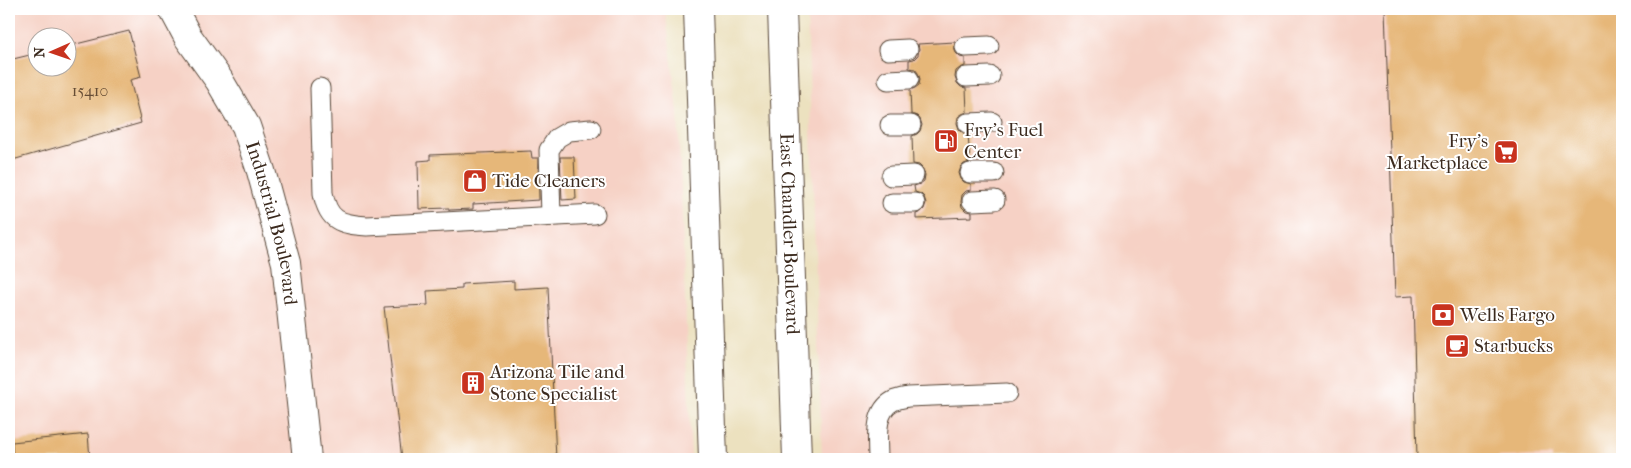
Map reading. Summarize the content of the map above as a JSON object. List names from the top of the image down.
{
  "streets": {
    "main road": ["Industrial Boulevard", "East Chandler Boulevard"]
  },
  "places": {
    "fuel station": ["Fry's Fuel Center"],
    "supermarket": ["Fry's Marketplace"],
    "shop": ["Tide Cleaners"],
    "bank": ["Wells Fargo"],
    "cafe": ["Starbucks"],
    "building": ["Arizona Tile and Stone Specialist"]
  },
  "house_numbers": ["15410"],
  "north": "left"
}
